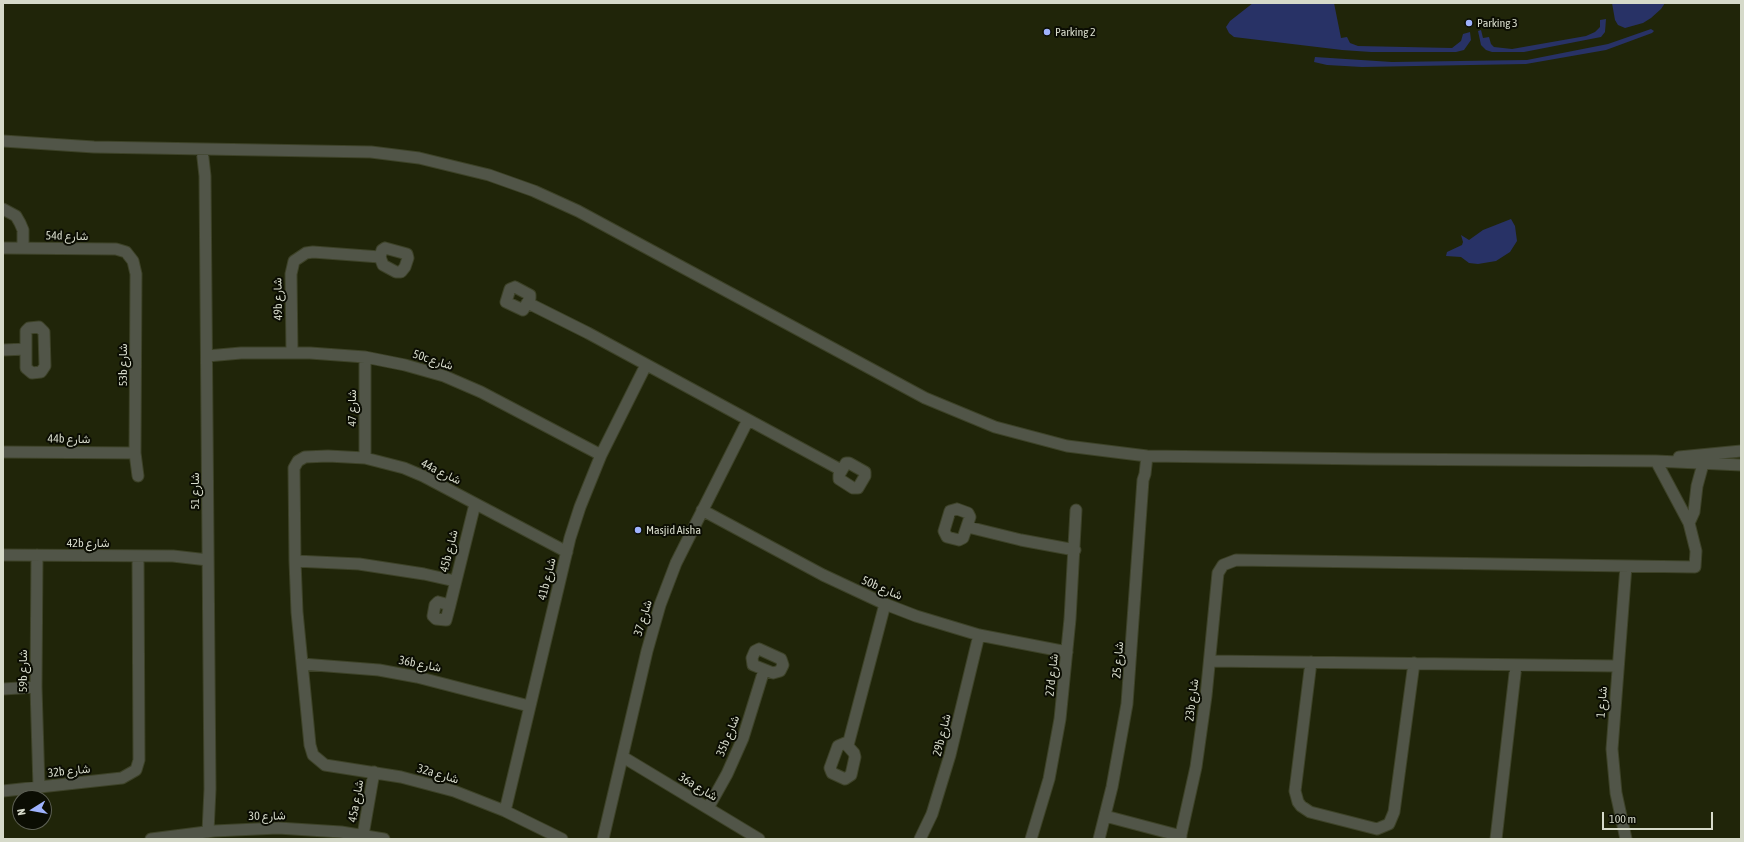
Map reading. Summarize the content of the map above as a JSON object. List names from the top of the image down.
{
  "streets": {
    "street": [
      "54d شارع",
      "49b شارع",
      "50c شارع",
      "53b شارع",
      "شارع 47",
      "44b شارع",
      "44a شارع",
      "شارع 51",
      "42b شارع",
      "45b شارع",
      "41b شارع",
      "50b شارع",
      "شارع 37",
      "شارع 25",
      "36b شارع",
      "59b شارع",
      "27d شارع",
      "23b شارع",
      "شارع 1",
      "29b شارع",
      "35b شارع",
      "32b شارع",
      "32a شارع",
      "36a شارع",
      "45a شارع",
      "شارع 30"
    ]
  },
  "crossings": [
    ["54d شارع", "53b شارع"],
    ["49b شارع", "50c شارع"],
    ["50c شارع", "شارع 47"],
    ["50c شارع", "شارع 51"],
    ["50c شارع", "41b شارع"],
    ["53b شارع", "44b شارع"],
    ["شارع 47", "44a شارع"],
    ["44a شارع", "45b شارع"],
    ["44a شارع", "41b شارع"],
    ["شارع 51", "42b شارع"],
    ["شارع 51", "شارع 30"],
    ["42b شارع", "59b شارع"],
    ["42b شارع", "32b شارع"],
    ["41b شارع", "36b شارع"],
    ["41b شارع", "32a شارع"],
    ["50b شارع", "شارع 37"],
    ["50b شارع", "27d شارع"],
    ["50b شارع", "29b شارع"],
    ["شارع 37", "36a شارع"],
    ["36b شارع", "32a شارع"],
    ["59b شارع", "32b شارع"],
    ["23b شارع", "شارع 1"],
    ["35b شارع", "36a شارع"],
    ["32a شارع", "45a شارع"],
    ["45a شارع", "شارع 30"]
  ],
  "places": ["Parking 3", "Parking 2", "Masjid Aisha"],
  "scale_bar": "100 m",
  "north": "left"
}
